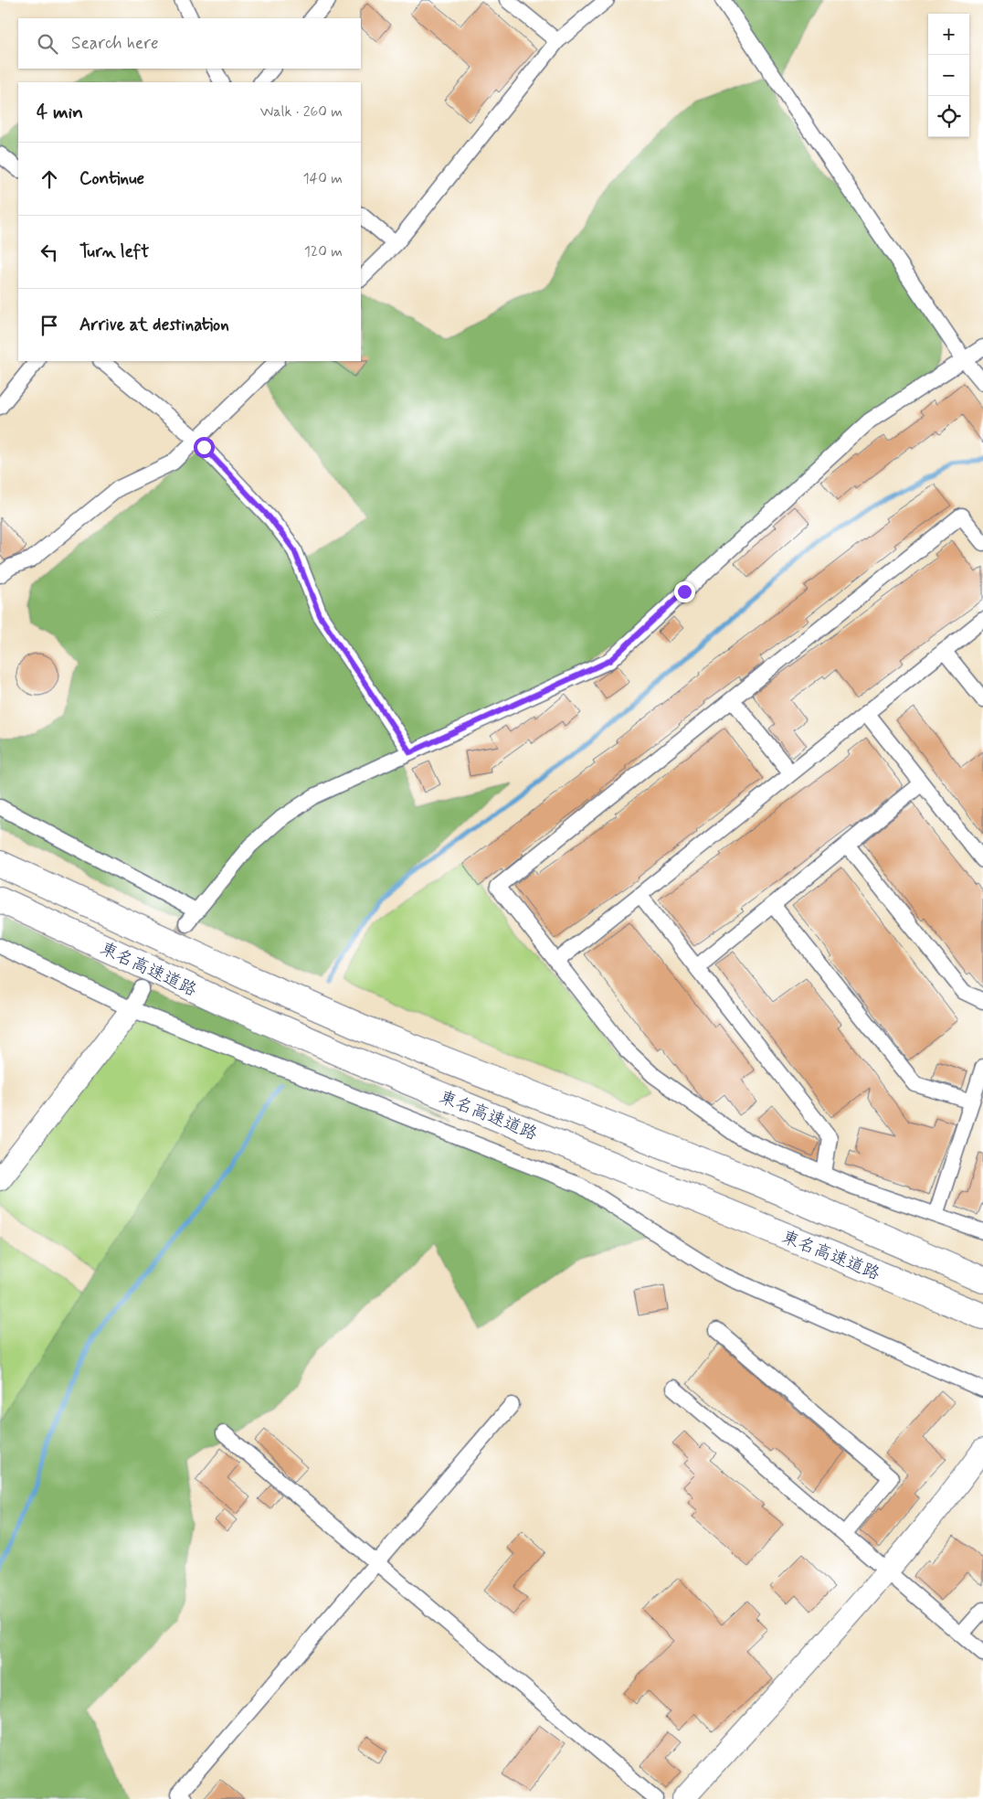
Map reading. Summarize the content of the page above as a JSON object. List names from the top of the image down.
{
  "streets": {
    "highway": ["東名高速道路"]
  },
  "page": {
    "map_buttons": ["+", "−"],
    "search": "Search here",
    "heading": ["4 min", "Walk · 260 m"],
    "list": [
      ["Continue", "140 m"],
      ["Turn left", "120 m"],
      "Arrive at destination"
    ]
  }
}
